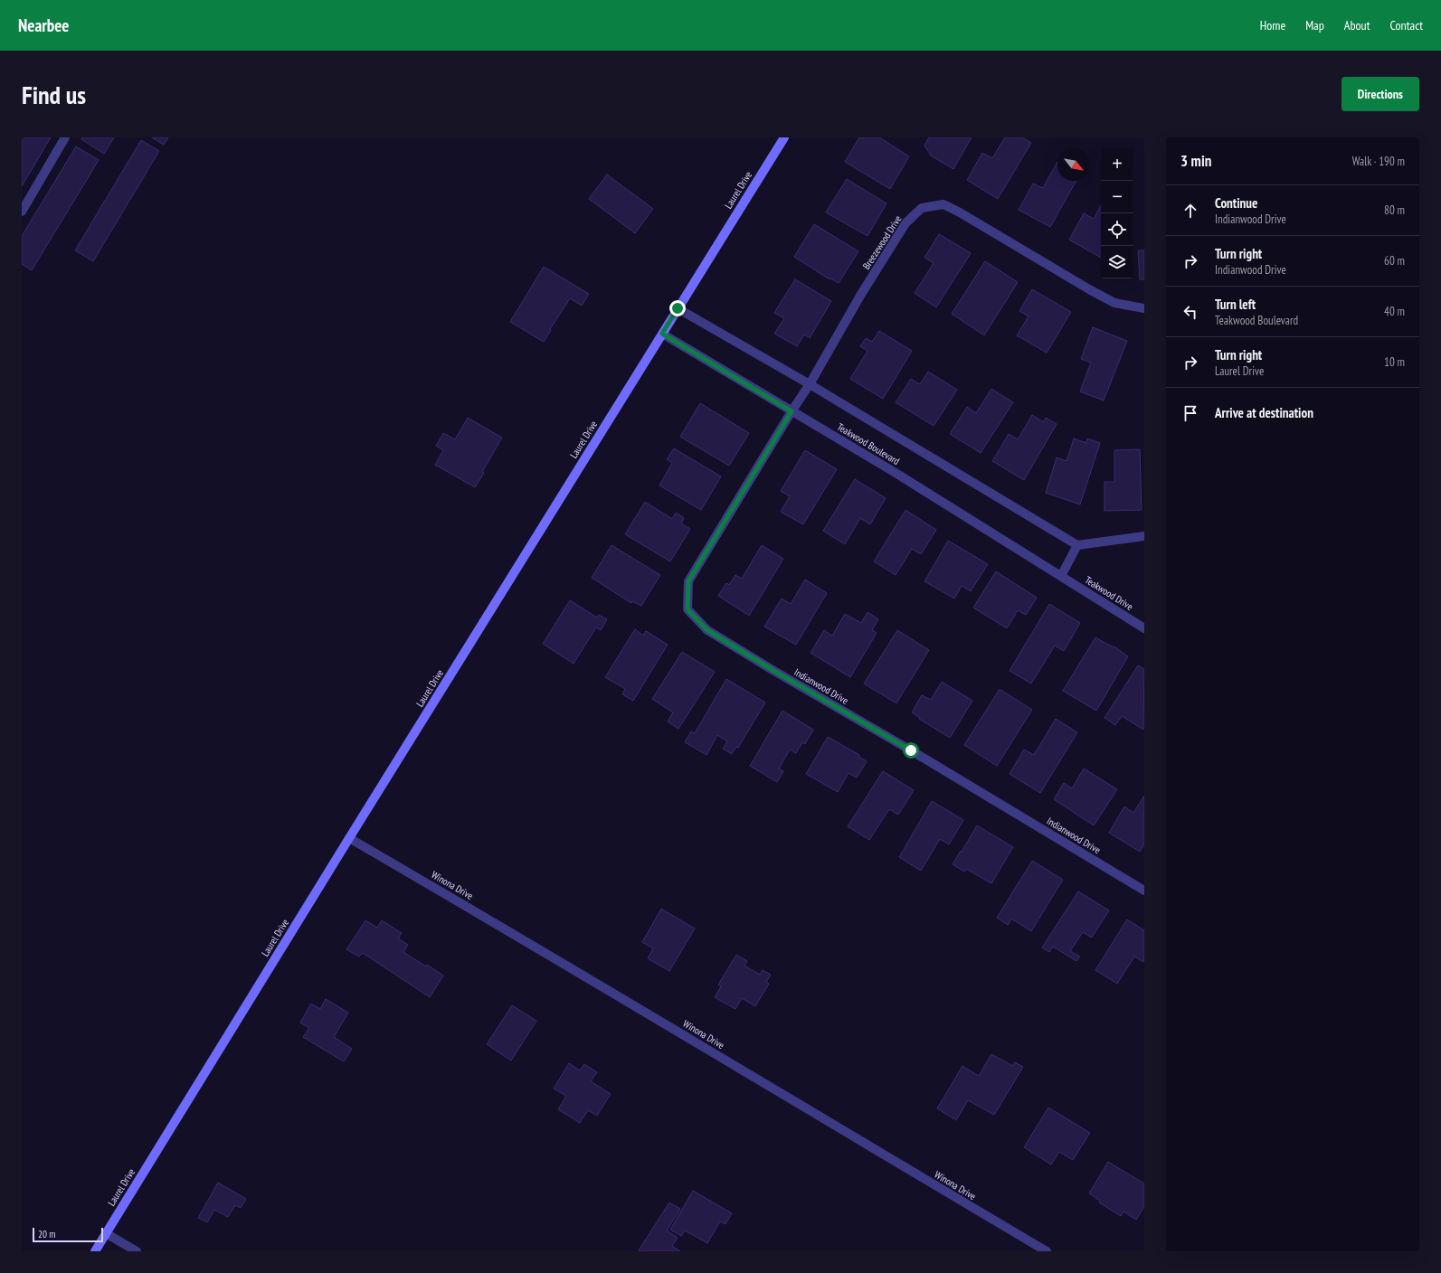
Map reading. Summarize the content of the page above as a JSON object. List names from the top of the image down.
{
  "streets": {
    "street": [
      "Laurel Drive",
      "Breezewood Drive",
      "Teakwood Boulevard",
      "Teakwood Drive",
      "Indianwood Drive",
      "Winona Drive"
    ]
  },
  "crossings": [
    ["Laurel Drive", "Teakwood Boulevard"],
    ["Laurel Drive", "Winona Drive"],
    ["Breezewood Drive", "Teakwood Boulevard"],
    ["Breezewood Drive", "Indianwood Drive"],
    ["Teakwood Boulevard", "Teakwood Drive"],
    ["Teakwood Boulevard", "Indianwood Drive"]
  ],
  "scale_bar": "20 m",
  "north": "bottom right",
  "page": {
    "header": "Nearbee",
    "nav": [
      "Home",
      "Map",
      "About",
      "Contact"
    ],
    "buttons": "Directions",
    "title": "Find us",
    "heading": ["3 min", "Walk · 190 m"],
    "map_buttons": ["+", "−"],
    "list": [
      ["Continue", "Indianwood Drive", "80 m"],
      ["Turn right", "Indianwood Drive", "60 m"],
      ["Turn left", "Teakwood Boulevard", "40 m"],
      ["Turn right", "Laurel Drive", "10 m"],
      "Arrive at destination"
    ],
    "scale": "20 m"
  }
}
